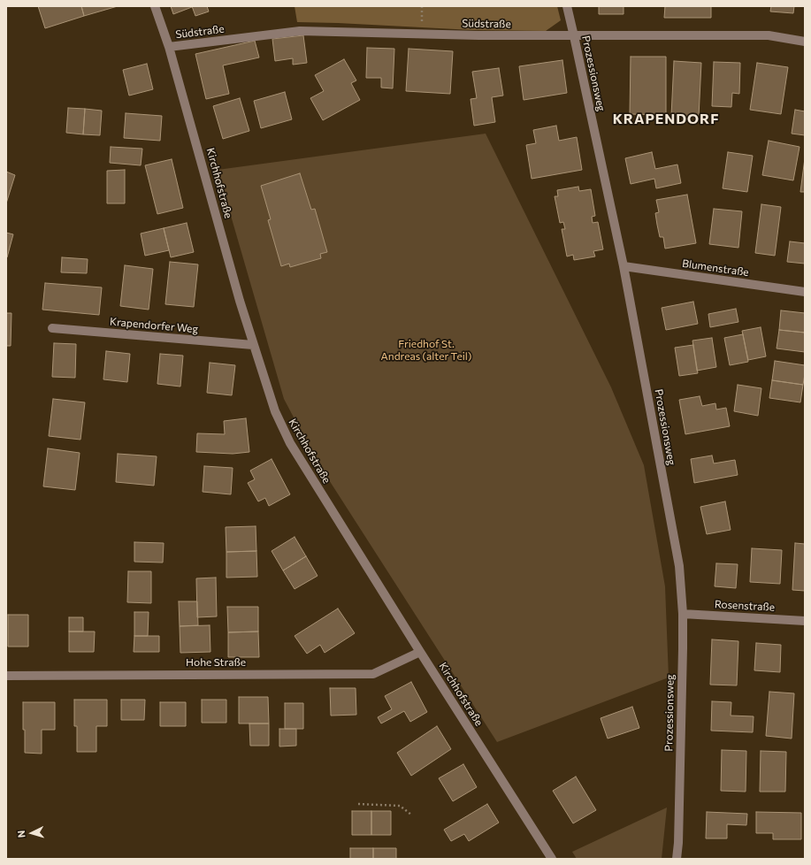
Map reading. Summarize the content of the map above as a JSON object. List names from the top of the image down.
{
  "streets": {
    "street": [
      "Südstraße",
      "Prozessionsweg",
      "Kirchhofstraße",
      "Blumenstraße",
      "Krapendorfer Weg",
      "Rosenstraße",
      "Hohe Straße"
    ]
  },
  "crossings": [
    ["Südstraße", "Prozessionsweg"],
    ["Südstraße", "Kirchhofstraße"],
    ["Prozessionsweg", "Blumenstraße"],
    ["Prozessionsweg", "Rosenstraße"],
    ["Kirchhofstraße", "Krapendorfer Weg"],
    ["Kirchhofstraße", "Hohe Straße"]
  ],
  "districts": ["KRAPENDORF"],
  "parks": ["Friedhof St. Andreas (alter Teil)"],
  "north": "left"
}
